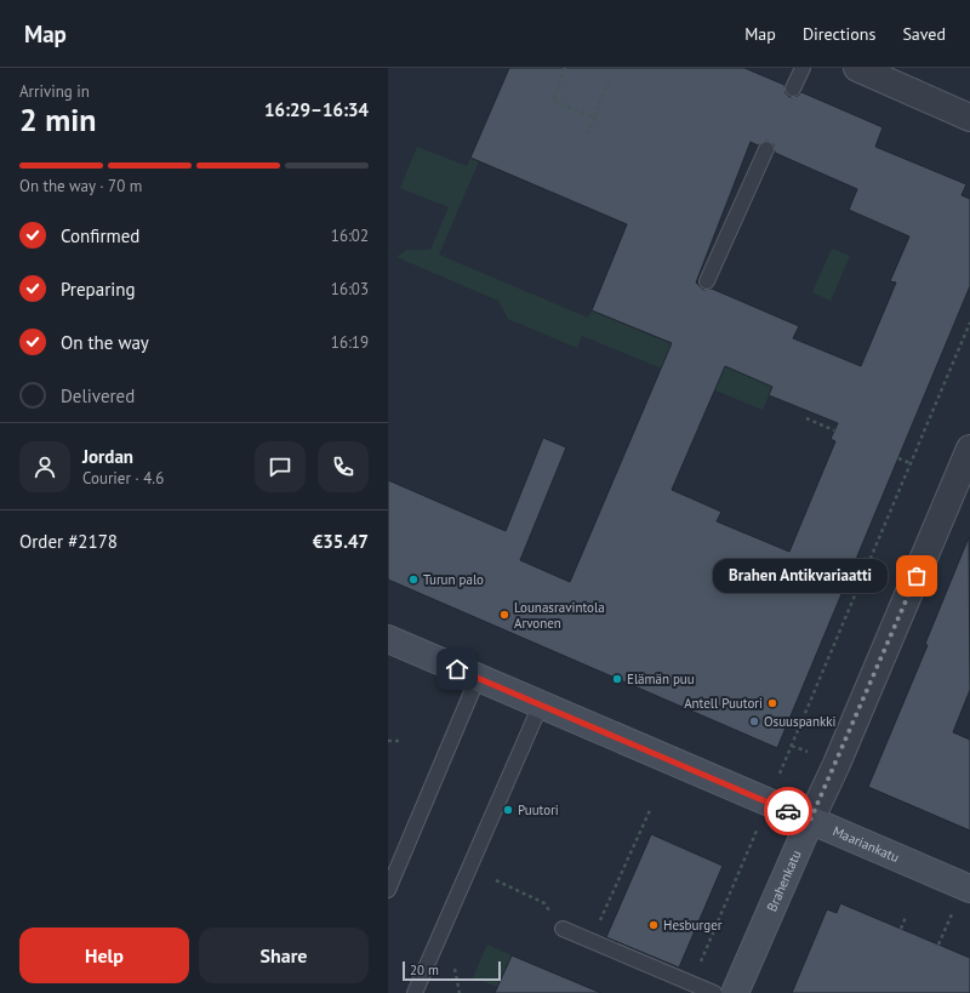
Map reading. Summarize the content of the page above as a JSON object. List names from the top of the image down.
{
  "streets": {
    "street": ["Maariankatu", "Brahenkatu"]
  },
  "crossings": [
    ["Maariankatu", "Brahenkatu"]
  ],
  "places": [
    "Brahen Antikvariaatti",
    "Turun palo",
    "Lounasravintola Arvonen",
    "Elämän puu",
    "Antell Puutori",
    "Osuuspankki",
    "Puutori",
    "Hesburger"
  ],
  "scale_bar": "20 m",
  "page": {
    "header": "Map",
    "nav": ["Map", "Directions", "Saved"],
    "heading": ["2 min", "Arriving in", "16:29–16:34"],
    "panel": [
      "Jordan",
      "Courier · 4.6",
      "Order #2178",
      "€35.47"
    ],
    "bar": "On the way · 70 m",
    "list": [
      ["Confirmed", "16:02"],
      ["Preparing", "16:03"],
      ["On the way", "16:19"],
      "Delivered"
    ],
    "bubble": "Brahen Antikvariaatti",
    "buttons": ["Help", "Share"],
    "scale": "20 m"
  }
}
